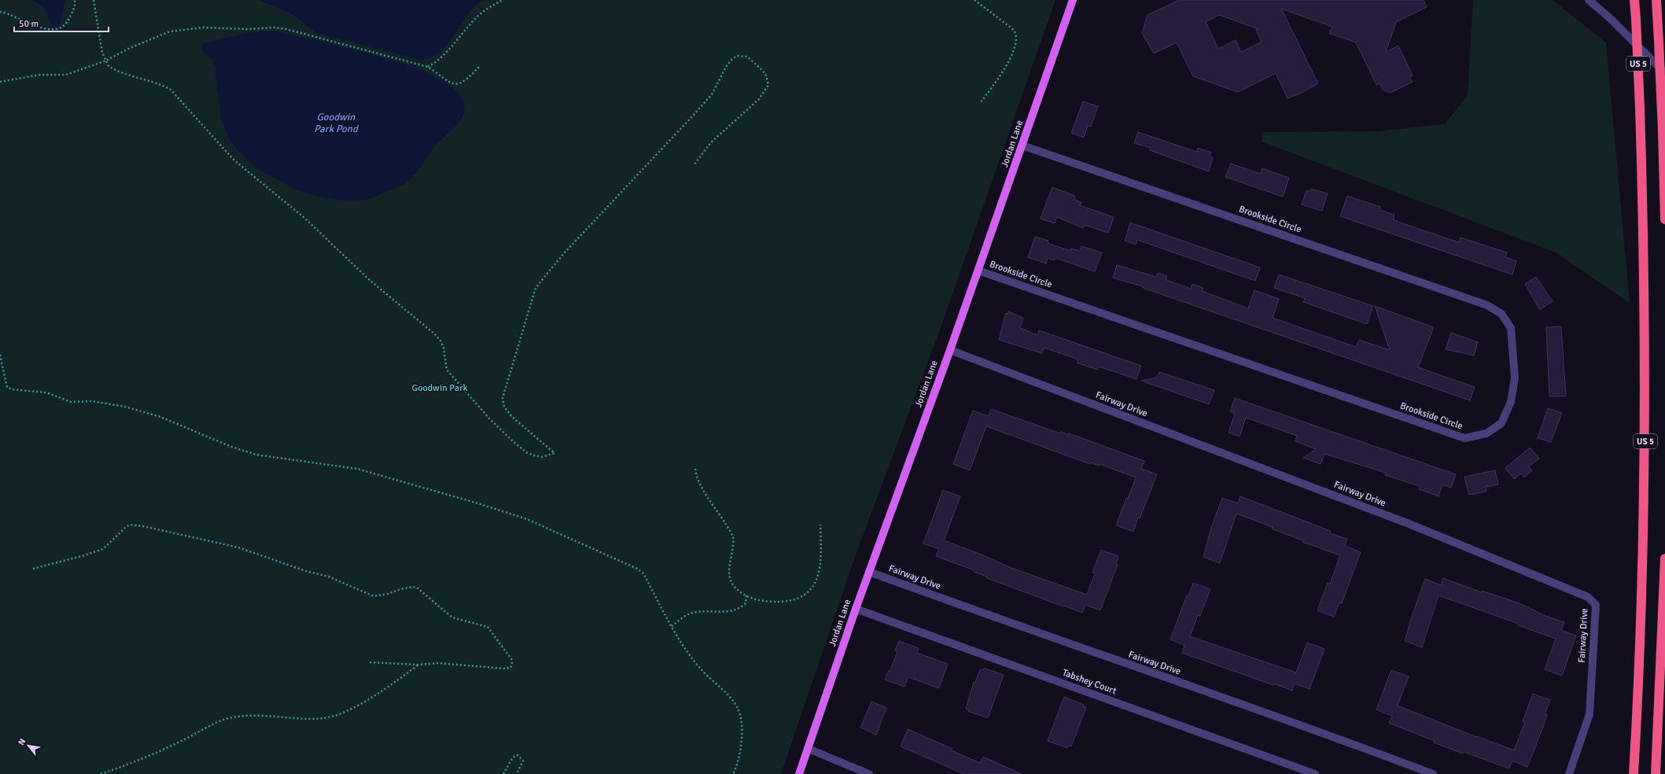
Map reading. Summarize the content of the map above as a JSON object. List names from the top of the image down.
{
  "streets": {
    "highway": ["US 5"],
    "main road": ["Jordan Lane"],
    "street": ["Brookside Circle", "Fairway Drive", "Tabshey Court"]
  },
  "crossings": [
    ["Jordan Lane", "Brookside Circle"],
    ["Jordan Lane", "Fairway Drive"],
    ["Jordan Lane", "Tabshey Court"]
  ],
  "water": ["Goodwin Park Pond"],
  "parks": ["Goodwin Park"],
  "scale_bar": "50 m",
  "north": "top left"
}
